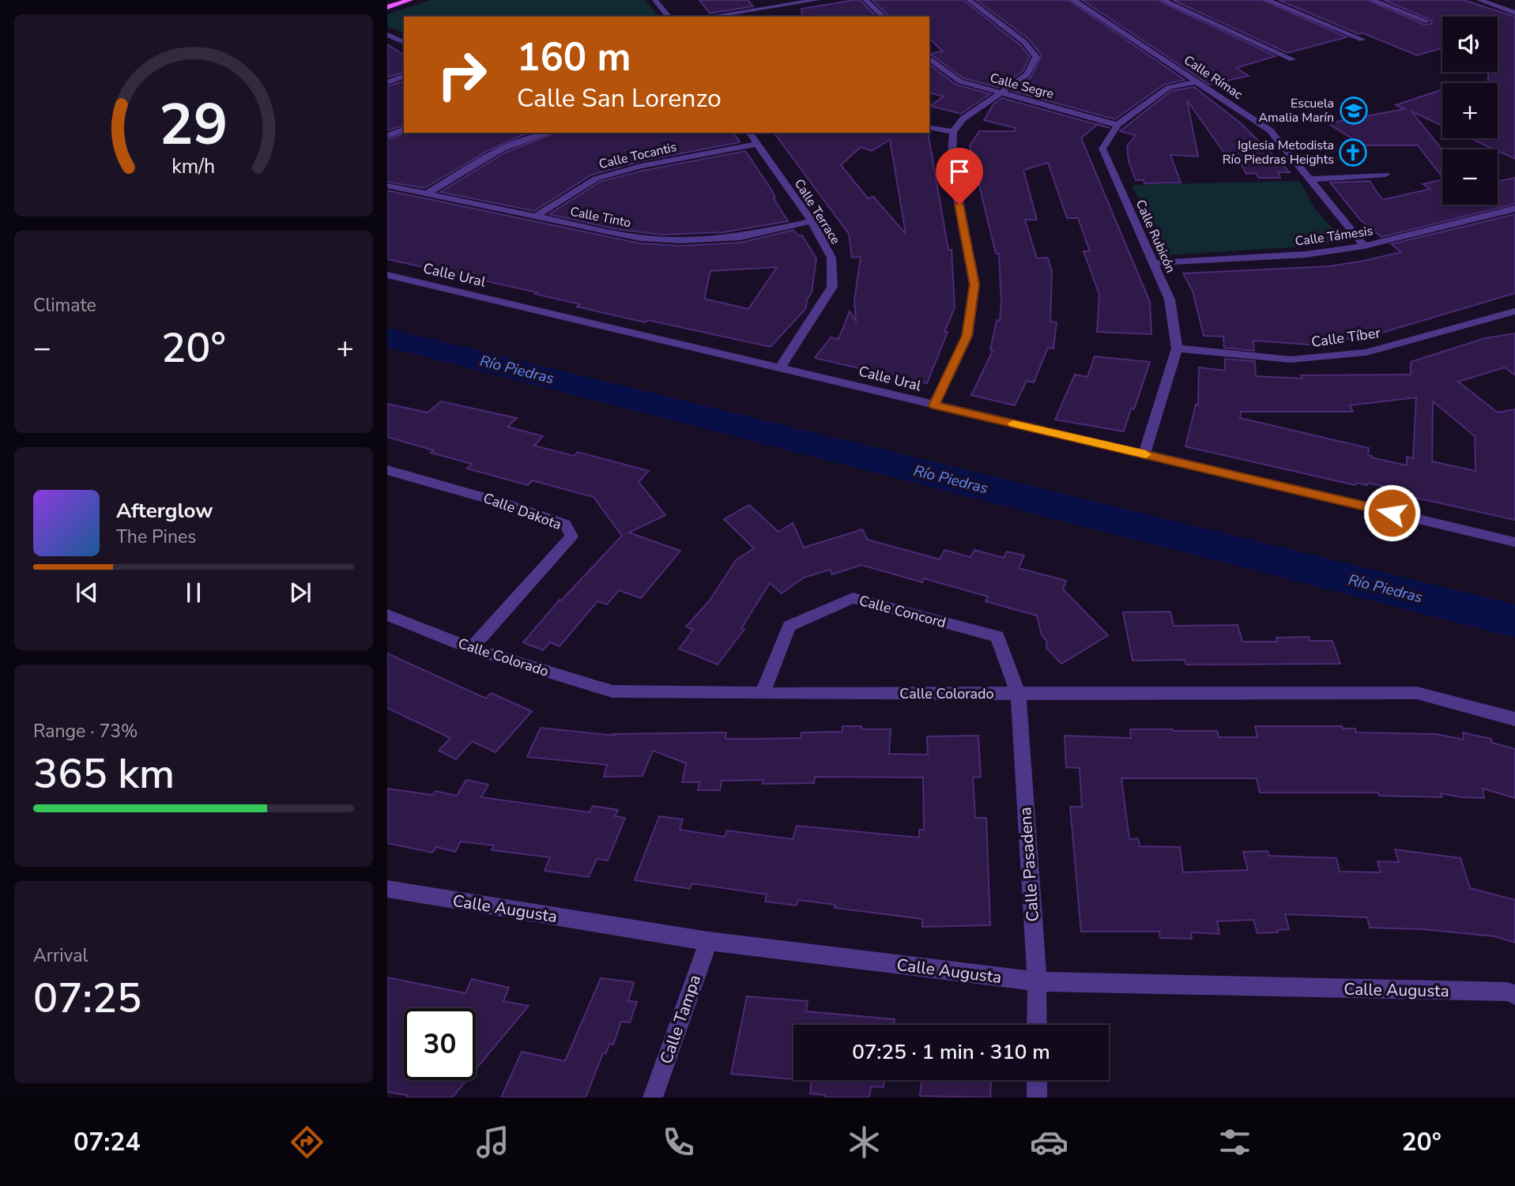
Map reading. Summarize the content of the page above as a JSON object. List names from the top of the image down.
{
  "streets": {
    "street": [
      "Calle Rímac",
      "Calle Segre",
      "Calle Tocantis",
      "Calle Terrace",
      "Calle Tinto",
      "Calle Rubicón",
      "Calle Támesis",
      "Calle Ural",
      "Calle Tíber",
      "Calle Dakota",
      "Calle Concord",
      "Calle Colorado",
      "Calle Pasadena",
      "Calle Augusta",
      "Calle Tampa"
    ]
  },
  "crossings": [
    ["Calle Rímac", "Calle Rubicón"],
    ["Calle Rímac", "Calle Támesis"],
    ["Calle Segre", "Calle Rubicón"],
    ["Calle Tocantis", "Calle Terrace"],
    ["Calle Tocantis", "Calle Tinto"],
    ["Calle Terrace", "Calle Tinto"],
    ["Calle Terrace", "Calle Ural"],
    ["Calle Rubicón", "Calle Támesis"],
    ["Calle Rubicón", "Calle Ural"],
    ["Calle Rubicón", "Calle Tíber"],
    ["Calle Dakota", "Calle Colorado"],
    ["Calle Concord", "Calle Colorado"],
    ["Calle Concord", "Calle Pasadena"],
    ["Calle Colorado", "Calle Pasadena"],
    ["Calle Pasadena", "Calle Augusta"],
    ["Calle Augusta", "Calle Tampa"]
  ],
  "water": ["Río Piedras"],
  "places": {
    "school or university": ["Escuela Amalia Marín"],
    "church": ["Iglesia Metodista Río Piedras Heights"]
  },
  "page": {
    "map_buttons": ["+", "−"],
    "turn": ["160 m", "Calle San Lorenzo"],
    "tile": [
      "Climate",
      ["Range · 73%", "365 km"],
      ["Arrival", "07:25"]
    ],
    "heat": ["−", "20°", "+"],
    "song": ["Afterglow", "The Pines"],
    "limit": "30",
    "trip": "07:25 · 1 min · 310 m",
    "tabs": ["07:24", "20°"],
    "gauge": ["29", "km/h"]
  }
}
